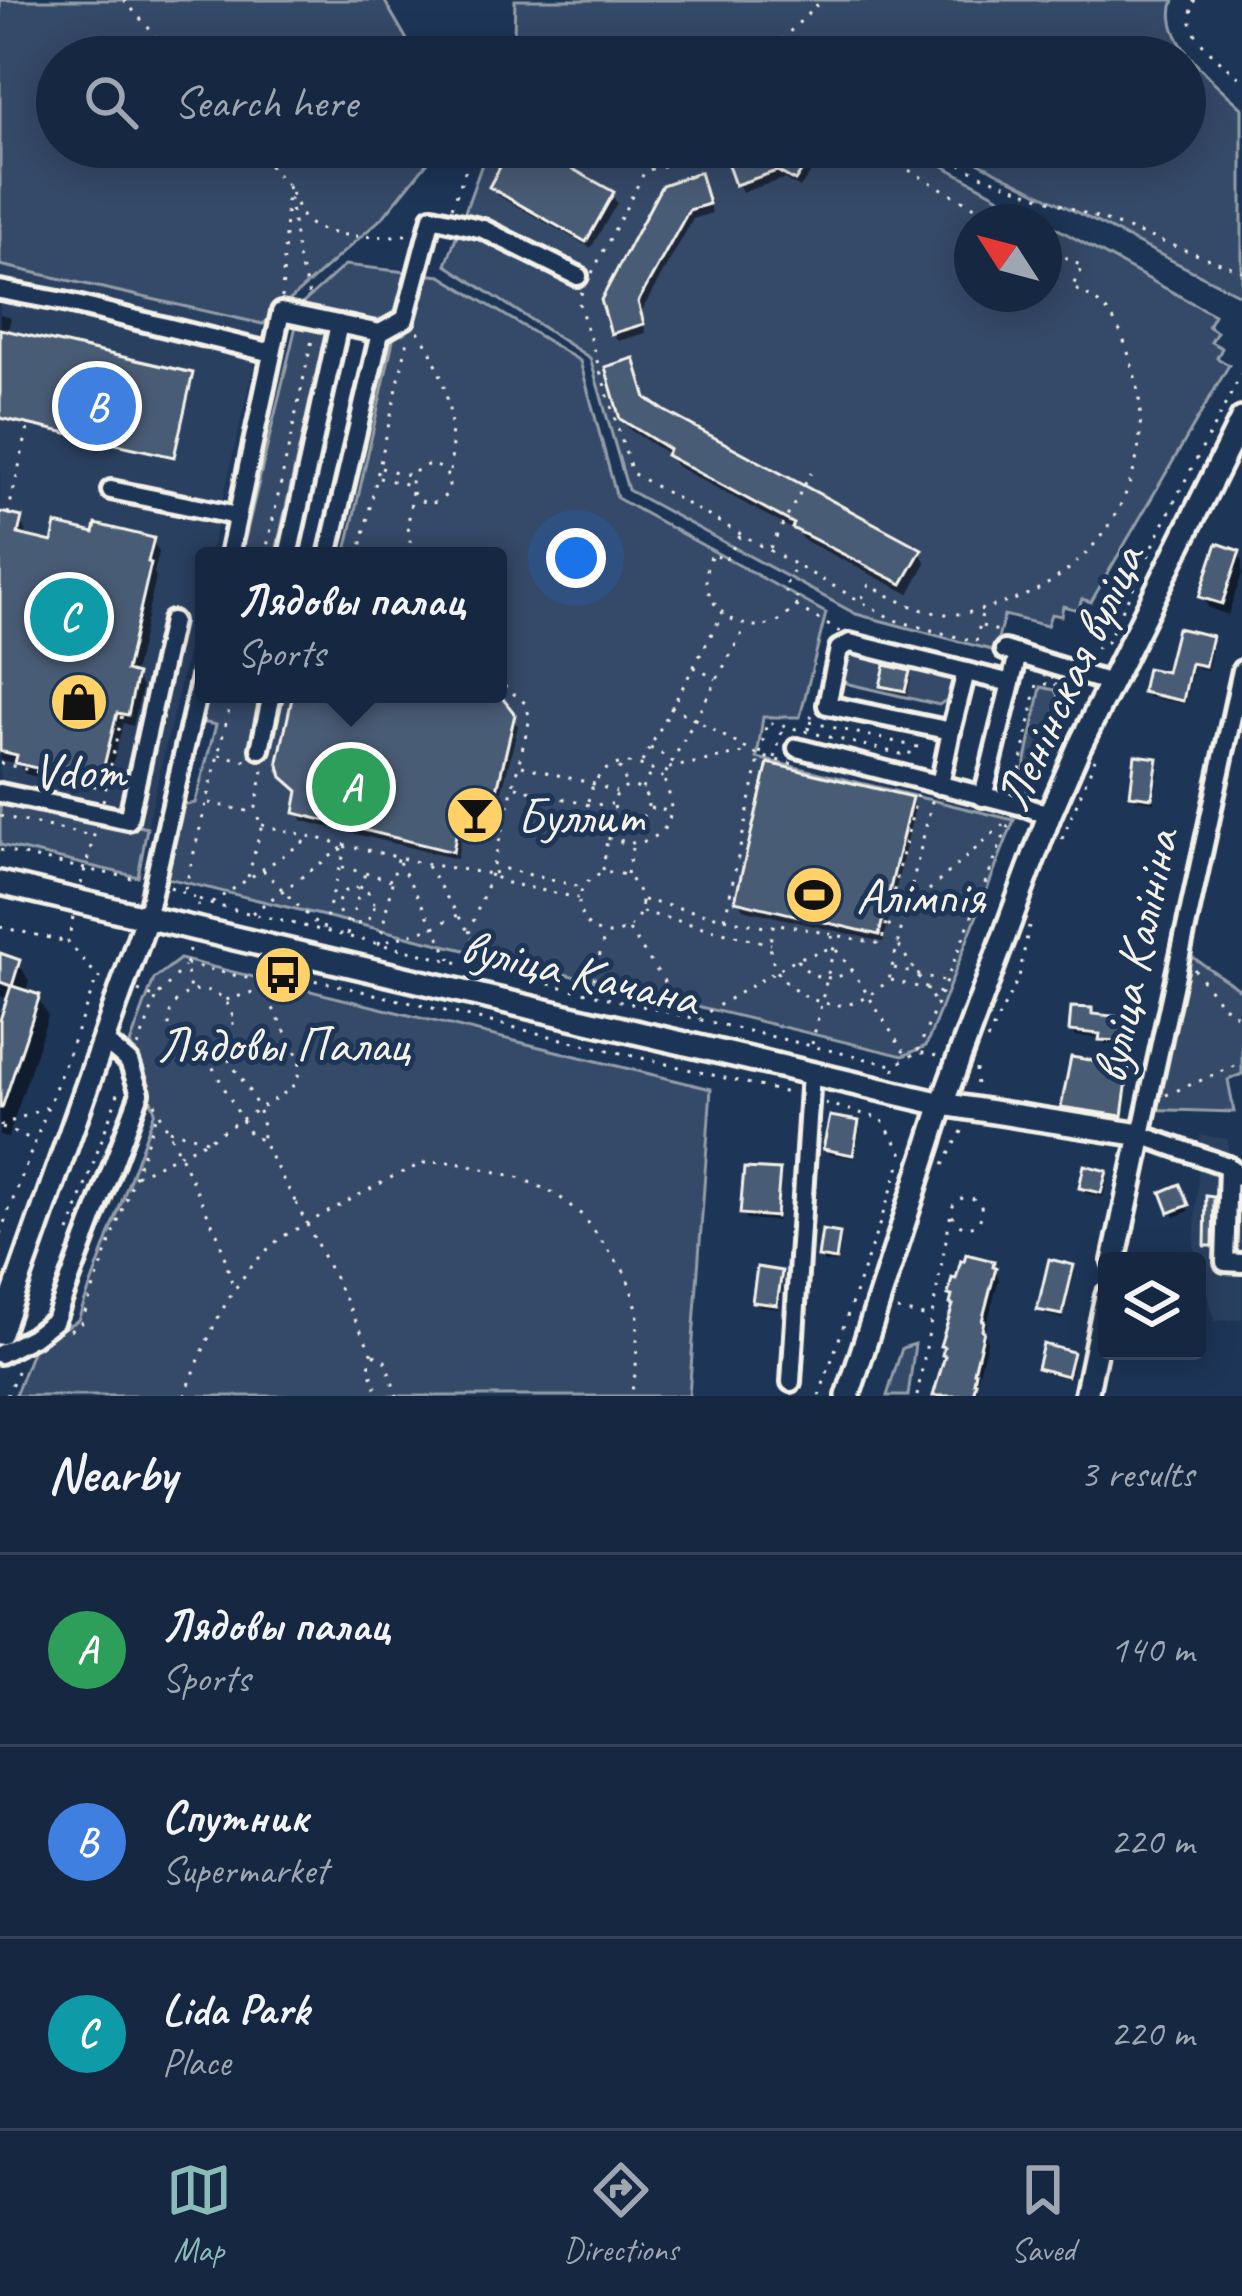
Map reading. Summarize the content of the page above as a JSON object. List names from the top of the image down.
{
  "streets": {
    "main road": ["Ленінская вуліца", "вуліца Калініна", "вуліца Качана"]
  },
  "crossings": [
    ["Ленінская вуліца", "вуліца Качана"],
    ["вуліца Калініна", "вуліца Качана"]
  ],
  "places": {
    "shop": ["Vdom"],
    "bar": ["Буллит"],
    "sports": ["Алімпія"],
    "bus stop": ["Лядовы Палац"]
  },
  "north": "top left",
  "page": {
    "search": "Search here",
    "pins": ["B", "C", "A"],
    "popup": ["Лядовы палац", "Sports"],
    "heading": ["Nearby", "3 results"],
    "list": [
      {
        "mark": "A",
        "name": "Лядовы палац",
        "note": "Sports",
        "value": "140 m"
      },
      {
        "mark": "B",
        "name": "Спутник",
        "note": "Supermarket",
        "value": "220 m"
      },
      {
        "mark": "C",
        "name": "Lida Park",
        "note": "Place",
        "value": "220 m"
      }
    ],
    "nav": ["Map", "Directions", "Saved"]
  }
}
